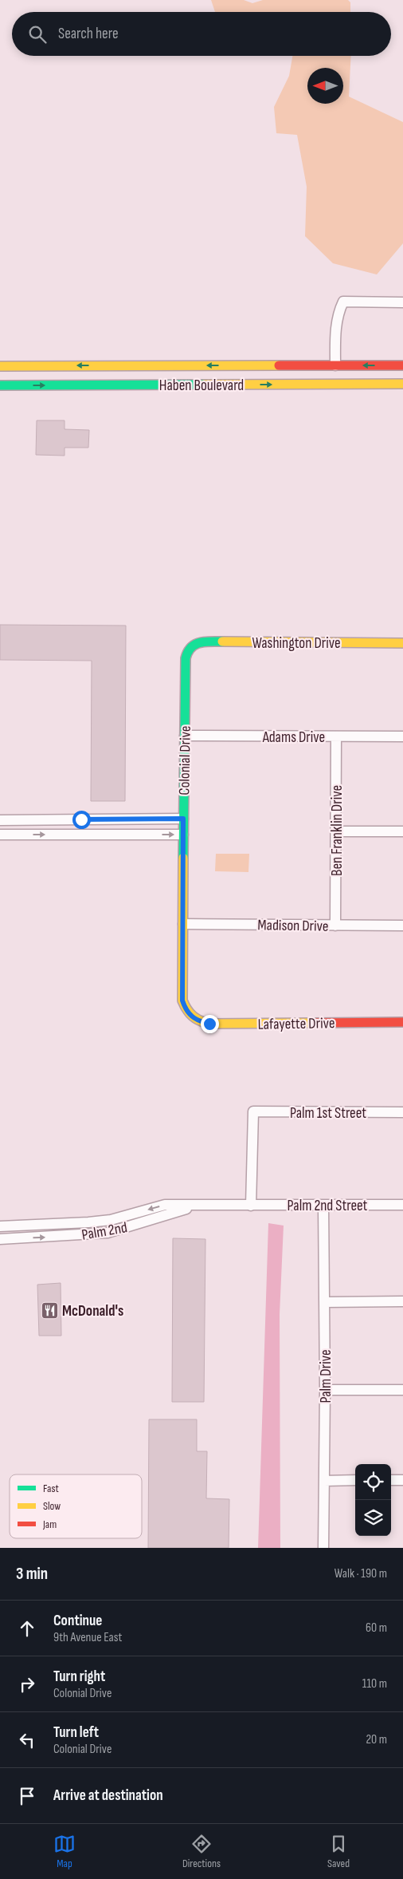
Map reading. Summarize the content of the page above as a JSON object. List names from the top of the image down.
{
  "streets": {
    "street": [
      "Haben Boulevard",
      "Washington Drive",
      "Adams Drive",
      "Colonial Drive",
      "Ben Franklin Drive",
      "Madison Drive",
      "Lafayette Drive",
      "Palm 1st Street",
      "Palm 2nd Street",
      "Palm 2nd",
      "Palm Drive"
    ]
  },
  "crossings": [
    ["Washington Drive", "Colonial Drive"],
    ["Adams Drive", "Colonial Drive"],
    ["Adams Drive", "Ben Franklin Drive"],
    ["Colonial Drive", "Madison Drive"],
    ["Colonial Drive", "Lafayette Drive"],
    ["Ben Franklin Drive", "Madison Drive"],
    ["Palm 1st Street", "Palm 2nd Street"],
    ["Palm 1st Street", "Palm 2nd"],
    ["Palm 2nd Street", "Palm 2nd"],
    ["Palm 2nd Street", "Palm Drive"]
  ],
  "places": {
    "restaurant": ["McDonald's"]
  },
  "legend": ["Fast", "Slow", "Jam"],
  "north": "left",
  "page": {
    "search": "Search here",
    "heading": ["3 min", "Walk · 190 m"],
    "list": [
      ["Continue", "9th Avenue East", "60 m"],
      ["Turn right", "Colonial Drive", "110 m"],
      ["Turn left", "Colonial Drive", "20 m"],
      "Arrive at destination"
    ],
    "nav": ["Map", "Directions", "Saved"]
  }
}
